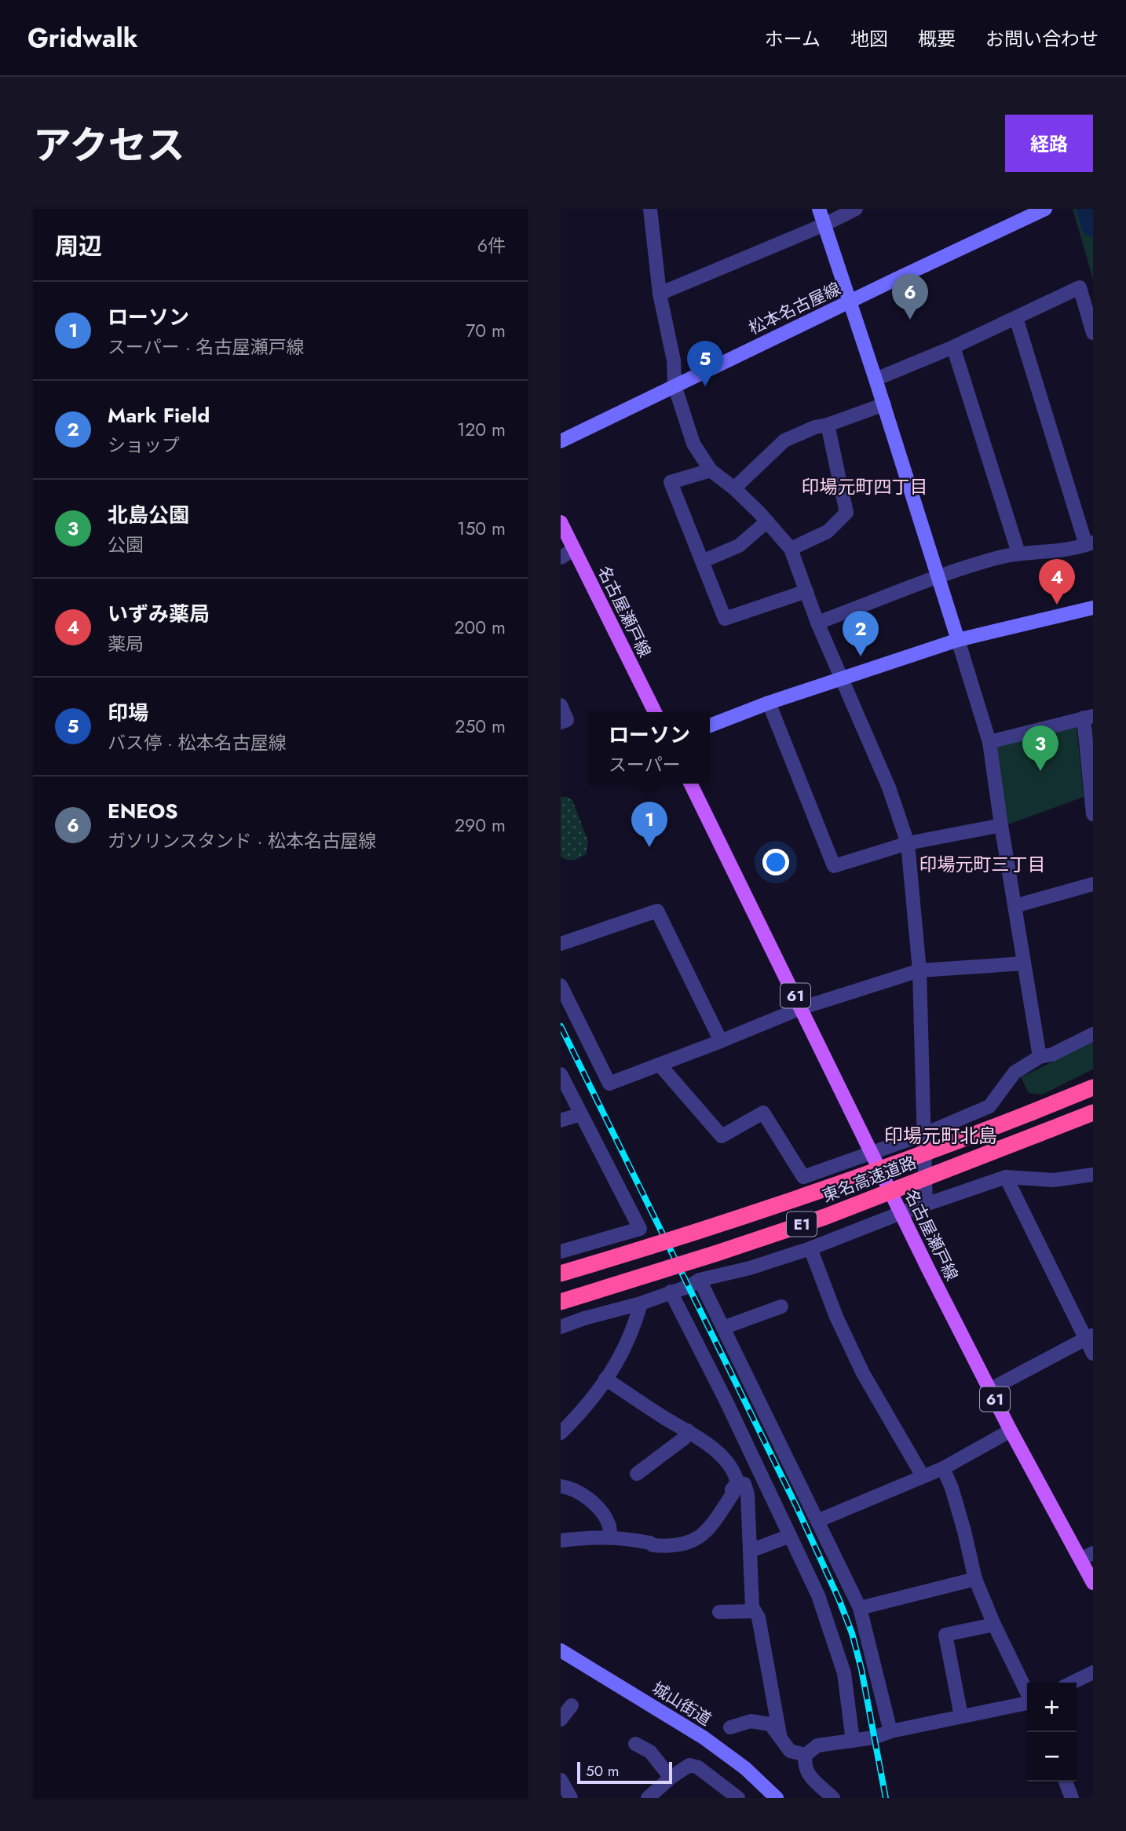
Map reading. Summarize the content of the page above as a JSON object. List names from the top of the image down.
{
  "streets": {
    "highway": ["東名高速道路", "E1"],
    "main road": ["名古屋瀬戸線", "61"],
    "street": ["松本名古屋線", "城山街道"]
  },
  "districts": ["印場元町四丁目", "印場元町三丁目", "印場元町北島"],
  "scale_bar": "50 m",
  "page": {
    "header": "Gridwalk",
    "nav": [
      "ホーム",
      "地図",
      "概要",
      "お問い合わせ"
    ],
    "title": "アクセス",
    "buttons": "経路",
    "heading": ["周辺", "6件"],
    "pins": [
      "6",
      "5",
      "4",
      "2",
      "3",
      "1"
    ],
    "list": [
      {
        "mark": "1",
        "name": "ローソン",
        "note": "スーパー · 名古屋瀬戸線",
        "value": "70 m"
      },
      {
        "mark": "2",
        "name": "Mark Field",
        "note": "ショップ",
        "value": "120 m"
      },
      {
        "mark": "3",
        "name": "北島公園",
        "note": "公園",
        "value": "150 m"
      },
      {
        "mark": "4",
        "name": "いずみ薬局",
        "note": "薬局",
        "value": "200 m"
      },
      {
        "mark": "5",
        "name": "印場",
        "note": "バス停 · 松本名古屋線",
        "value": "250 m"
      },
      {
        "mark": "6",
        "name": "ENEOS",
        "note": "ガソリンスタンド · 松本名古屋線",
        "value": "290 m"
      }
    ],
    "popup": ["ローソン", "スーパー"],
    "map_buttons": ["+", "−"],
    "scale": "50 m"
  }
}
